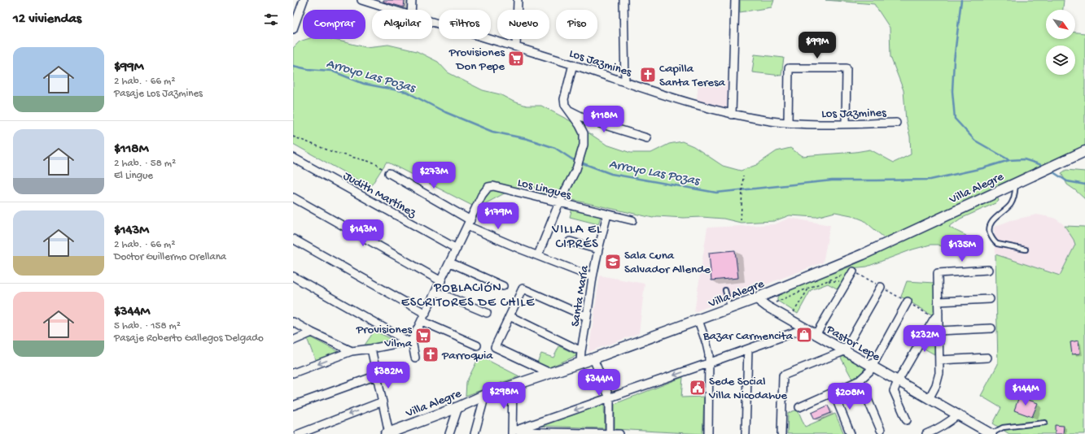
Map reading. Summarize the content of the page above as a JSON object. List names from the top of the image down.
{
  "streets": {
    "main road": ["Villa Alegre"],
    "street": [
      "Los Jazmines",
      "Los Lingues",
      "Judith Martínez",
      "Santa María",
      "Pastor Lepe"
    ]
  },
  "crossings": [
    ["Villa Alegre", "Santa María"],
    ["Villa Alegre", "Pastor Lepe"],
    ["Los Lingues", "Santa María"]
  ],
  "districts": ["VILLA EL CIPRÉS", "POBLACIÓN ESCRITORES DE CHILE"],
  "water": ["Arroyo Las Pozas"],
  "places": {
    "supermarket": ["Provisiones Don Pepe", "Provisiones Vilma"],
    "church": ["Capilla Santa Teresa", "Parroquia"],
    "school or university": ["Sala Cuna Salvador Allende"],
    "shop": ["Bazar Carmencita"],
    "public building": ["Sede Social Villa Nicodahue"]
  },
  "north": "bottom right",
  "page": {
    "heading": "12 viviendas",
    "chip": [
      "Comprar",
      "Alquilar",
      "Filtros",
      "Nuevo",
      "Piso"
    ],
    "price": [
      "$99M",
      "$118M",
      "$273M",
      "$179M",
      "$143M",
      "$135M",
      "$232M",
      "$382M",
      "$344M",
      "$144M",
      "$298M",
      "$208M"
    ],
    "list": [
      {
        "name": "$99M",
        "note": "2 hab. · 66 m² · Pasaje Los Jazmines"
      },
      {
        "name": "$118M",
        "note": "2 hab. · 58 m² · El Lingue"
      },
      {
        "name": "$143M",
        "note": "2 hab. · 66 m² · Doctor Guillermo Orellana"
      },
      {
        "name": "$344M",
        "note": "5 hab. · 158 m² · Pasaje Roberto Gallegos Delgado"
      }
    ]
  }
}
